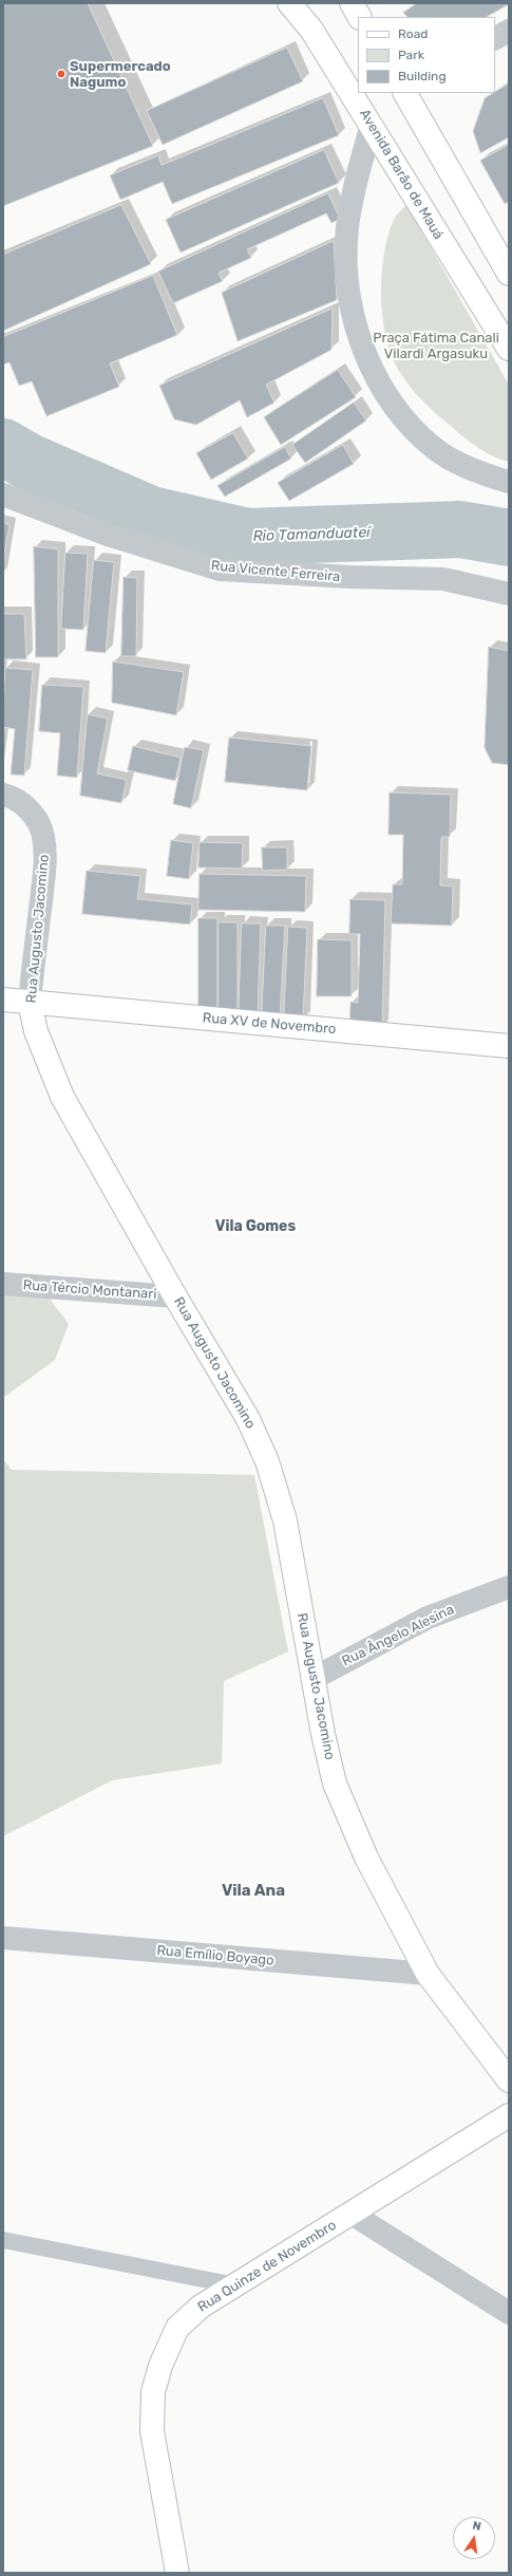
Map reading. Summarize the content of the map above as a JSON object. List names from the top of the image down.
{
  "streets": {
    "street": [
      "Avenida Barão de Mauá",
      "Rua Vicente Ferreira",
      "Rua Augusto Jacomino",
      "Rua XV de Novembro",
      "Rua Tércio Montanari",
      "Rua Ângelo Alesina",
      "Rua Emílio Boyago",
      "Rua Quinze de Novembro"
    ]
  },
  "crossings": [
    ["Rua Augusto Jacomino", "Rua XV de Novembro"],
    ["Rua Augusto Jacomino", "Rua Tércio Montanari"],
    ["Rua Augusto Jacomino", "Rua Ângelo Alesina"],
    ["Rua Augusto Jacomino", "Rua Emílio Boyago"]
  ],
  "districts": ["Vila Gomes", "Vila Ana"],
  "water": ["Rio Tamanduateí"],
  "parks": ["Praça Fátima Canali Vilardi Argasuku"],
  "places": ["Supermercado Nagumo"],
  "legend": ["Road", "Park", "Building"],
  "north": "top"
}
